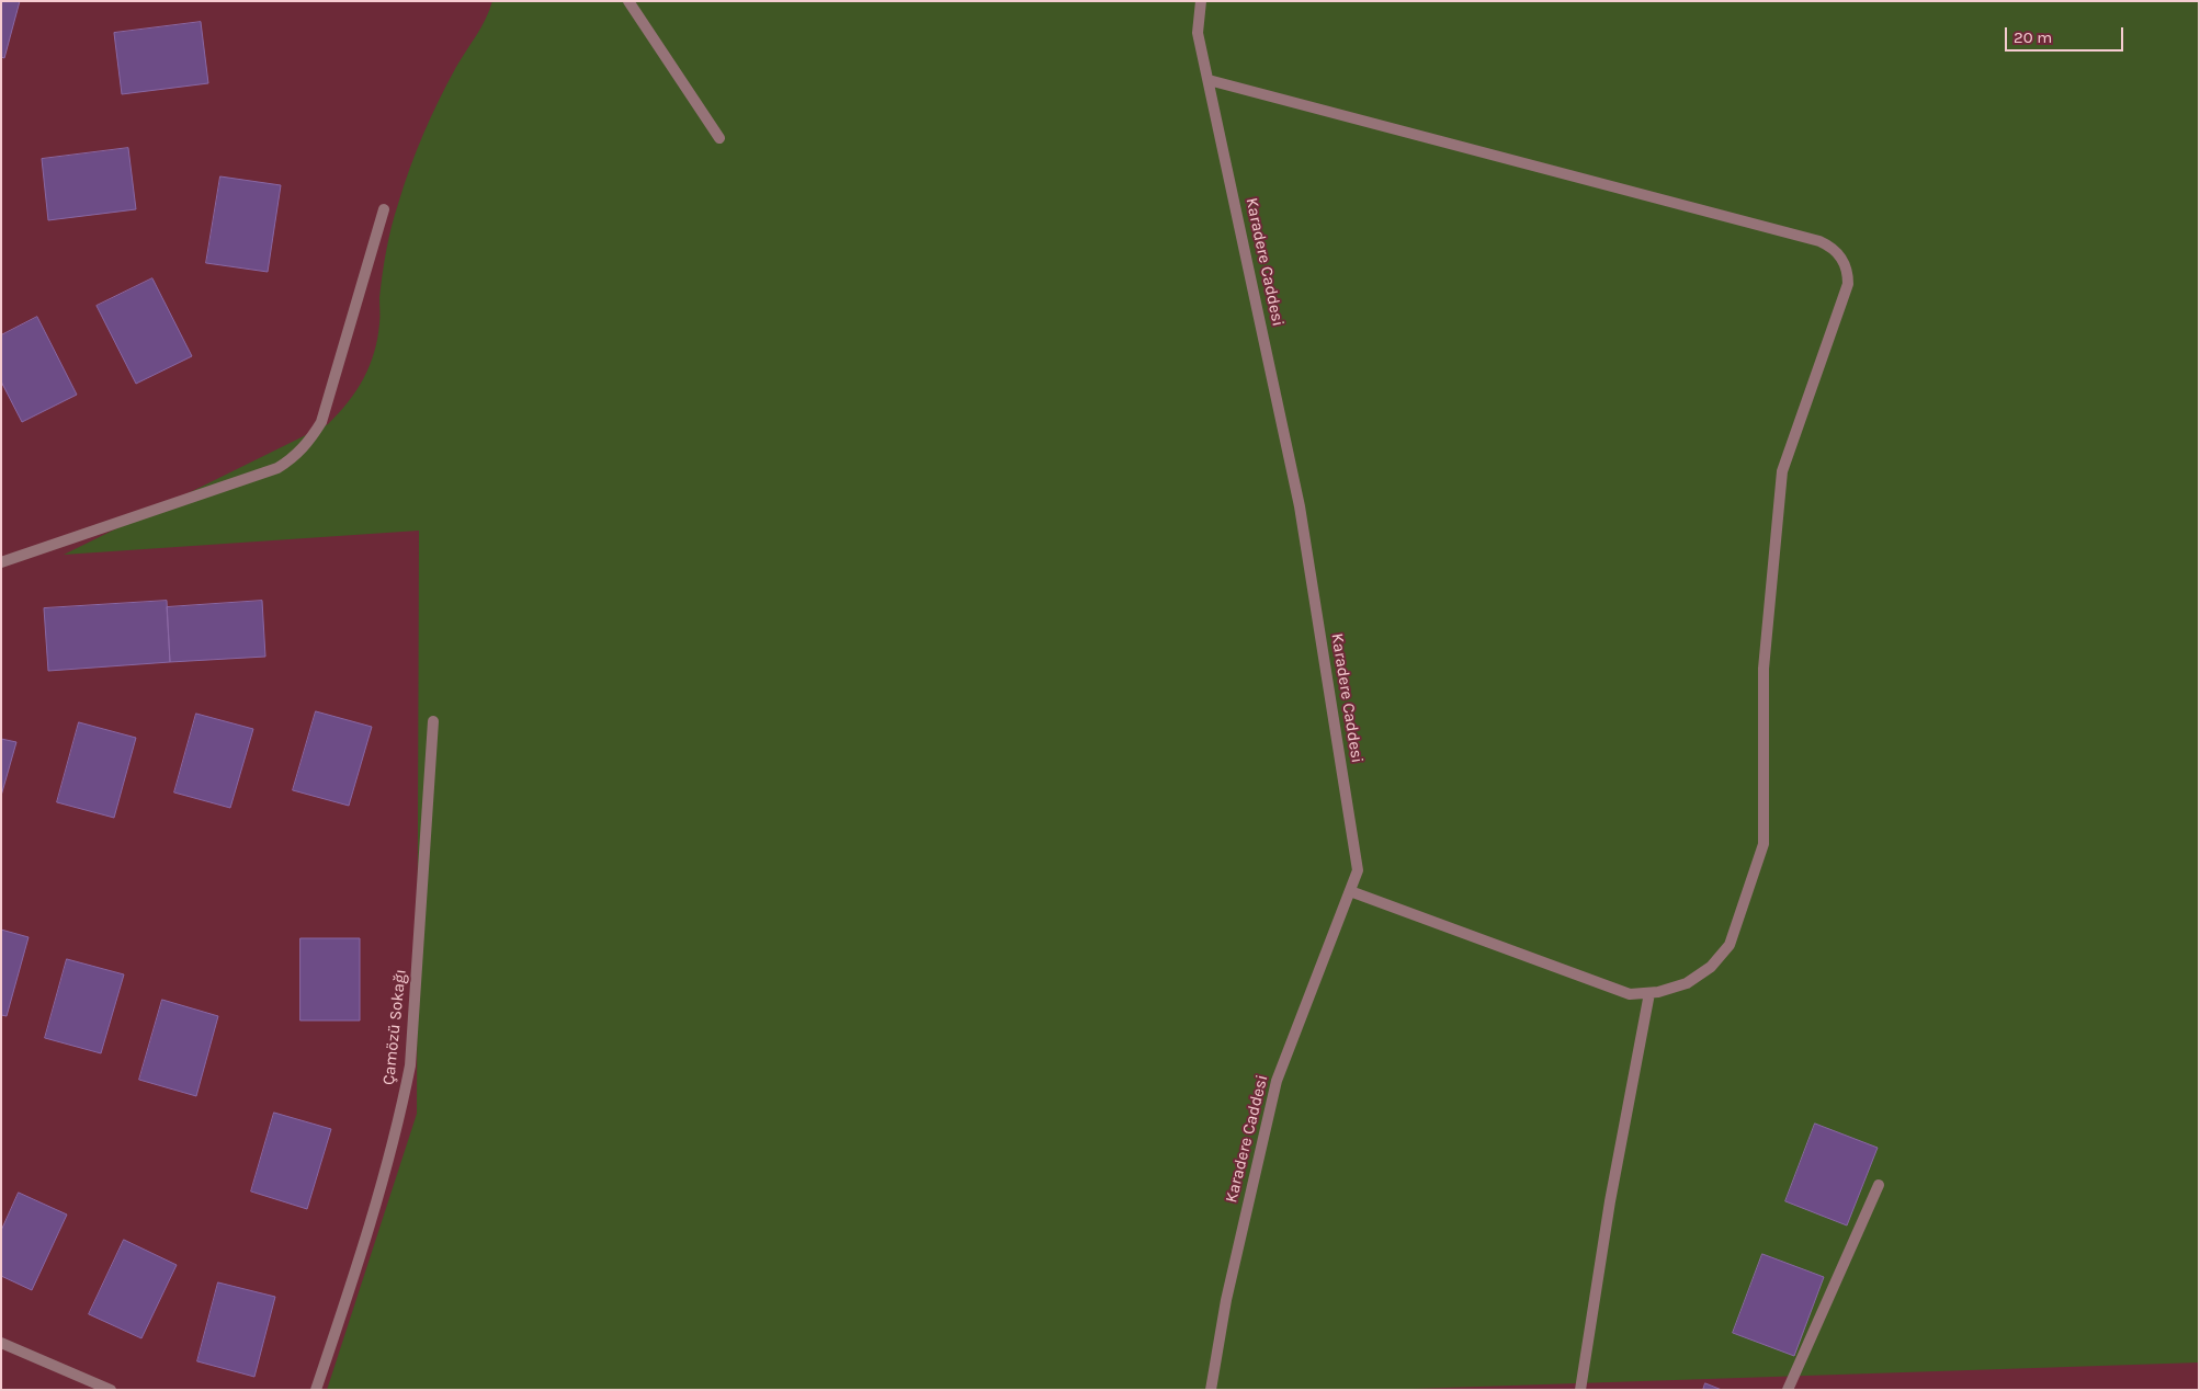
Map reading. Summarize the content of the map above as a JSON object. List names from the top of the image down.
{
  "streets": {
    "street": ["Karadere Caddesi", "Çamözü Sokağı"]
  },
  "scale_bar": "20 m"
}
